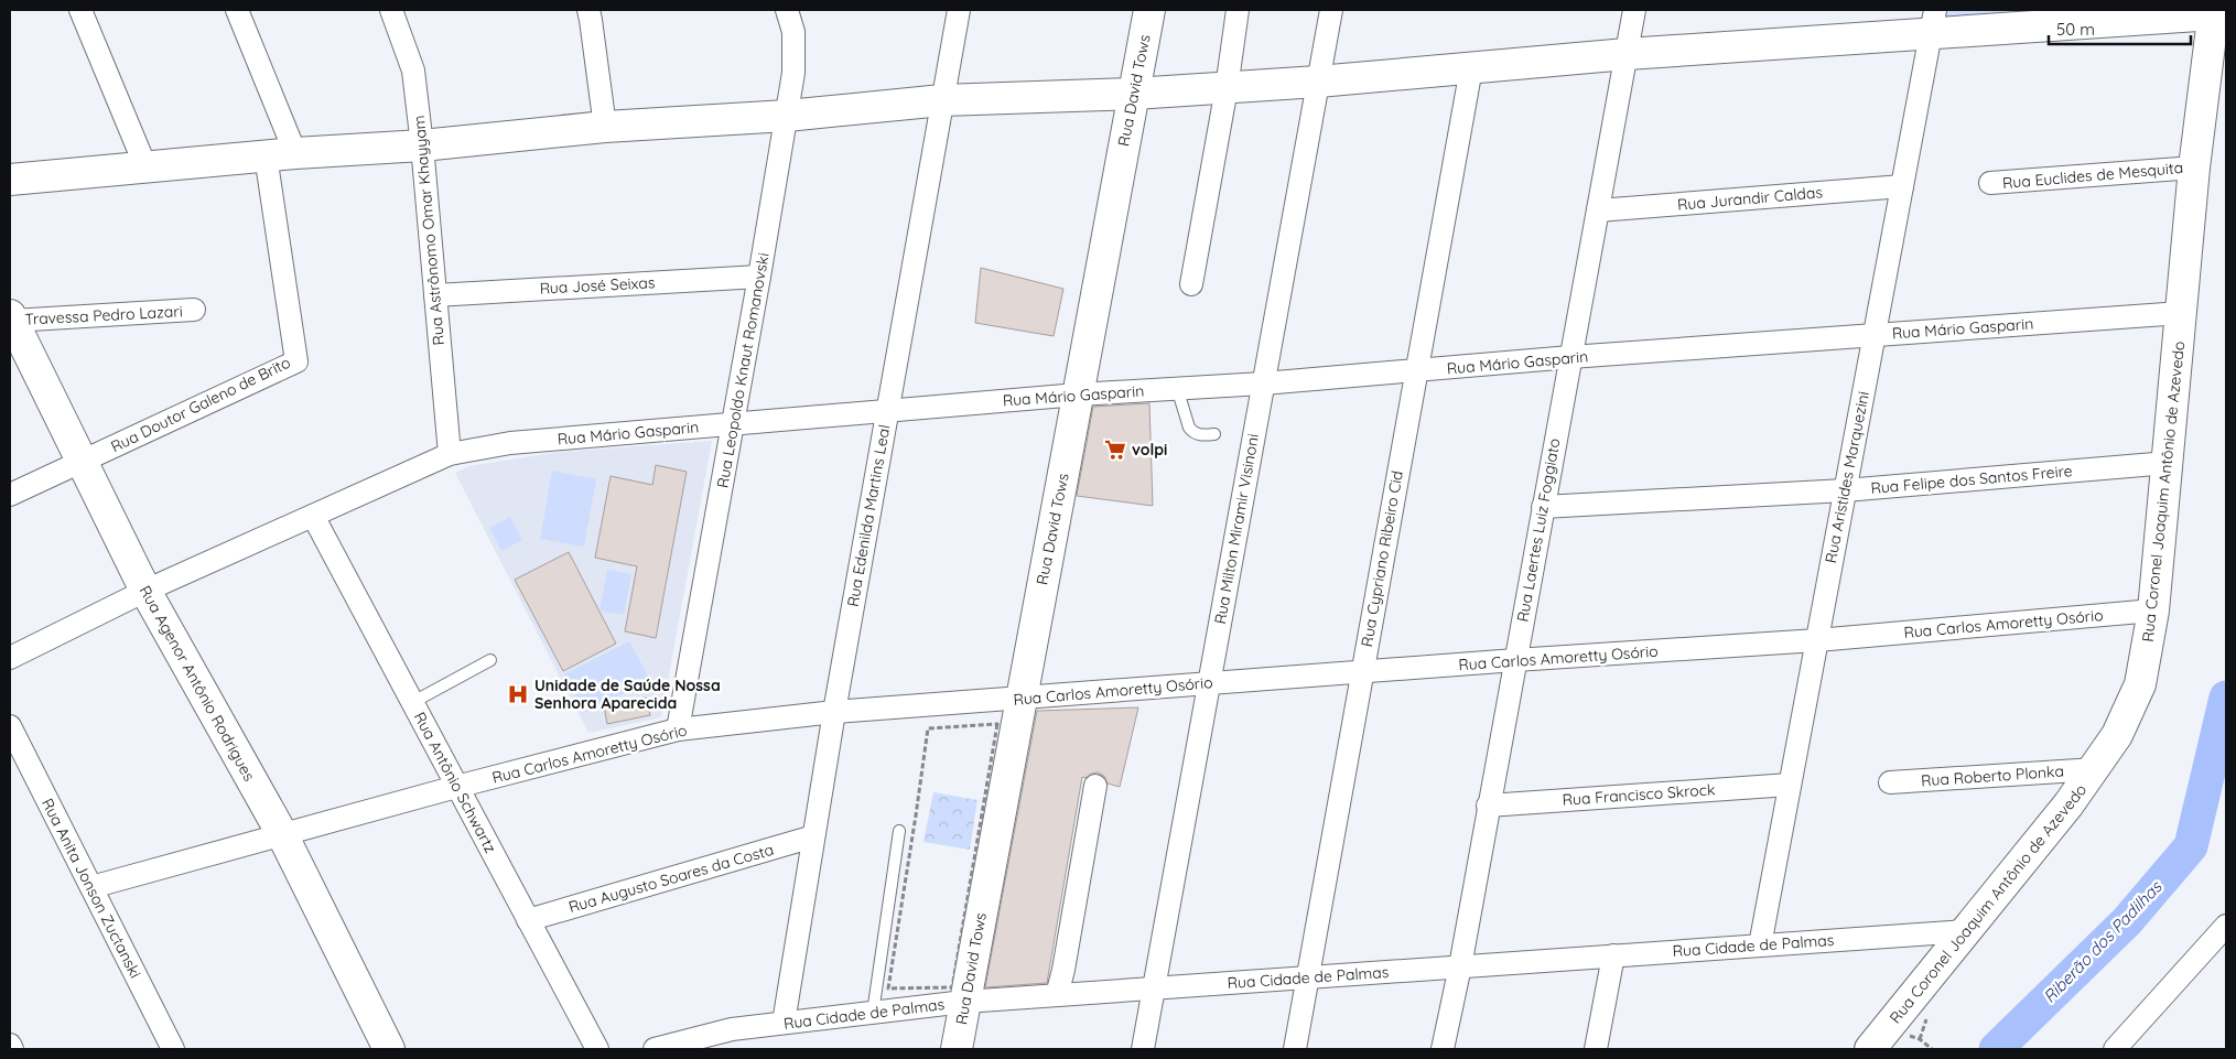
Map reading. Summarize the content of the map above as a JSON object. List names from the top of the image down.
{
  "streets": {
    "street": [
      "Rua David Tows",
      "Rua Euclides de Mesquita",
      "Rua Jurandir Caldas",
      "Rua Astrônomo Omar Khayyam",
      "Rua José Seixas",
      "Travessa Pedro Lazari",
      "Rua Mário Gasparin",
      "Rua Leopoldo Knaut Romanovski",
      "Rua Doutor Galeno de Brito",
      "Rua Aristides Marquezini",
      "Rua Felipe dos Santos Freire",
      "Rua Coronel Joaquim Antônio de Azevedo",
      "Rua Edenilda Martins Leal",
      "Rua Milton Miramir Visinoni",
      "Rua Laertes Luiz Foggiato",
      "Rua Cypriano Ribeiro Cid",
      "Rua Carlos Amoretty Osório",
      "Rua Agenor Antônio Rodrigues",
      "Rua Roberto Plonka",
      "Rua Antônio Schwartz",
      "Rua Francisco Skrock",
      "Rua Augusto Soares da Costa",
      "Rua Anita Jonson Zuctanski",
      "Rua Cidade de Palmas"
    ]
  },
  "crossings": [
    ["Rua David Tows", "Rua Mário Gasparin"],
    ["Rua David Tows", "Rua Carlos Amoretty Osório"],
    ["Rua David Tows", "Rua Cidade de Palmas"],
    ["Rua Euclides de Mesquita", "Rua Coronel Joaquim Antônio de Azevedo"],
    ["Rua Jurandir Caldas", "Rua Aristides Marquezini"],
    ["Rua Jurandir Caldas", "Rua Laertes Luiz Foggiato"],
    ["Rua Astrônomo Omar Khayyam", "Rua José Seixas"],
    ["Rua Astrônomo Omar Khayyam", "Rua Mário Gasparin"],
    ["Rua José Seixas", "Rua Leopoldo Knaut Romanovski"],
    ["Travessa Pedro Lazari", "Rua Agenor Antônio Rodrigues"],
    ["Rua Mário Gasparin", "Rua Leopoldo Knaut Romanovski"],
    ["Rua Mário Gasparin", "Rua Aristides Marquezini"],
    ["Rua Mário Gasparin", "Rua Coronel Joaquim Antônio de Azevedo"],
    ["Rua Mário Gasparin", "Rua Edenilda Martins Leal"],
    ["Rua Mário Gasparin", "Rua Milton Miramir Visinoni"],
    ["Rua Mário Gasparin", "Rua Laertes Luiz Foggiato"],
    ["Rua Mário Gasparin", "Rua Cypriano Ribeiro Cid"],
    ["Rua Mário Gasparin", "Rua Agenor Antônio Rodrigues"],
    ["Rua Mário Gasparin", "Rua Antônio Schwartz"],
    ["Rua Leopoldo Knaut Romanovski", "Rua Carlos Amoretty Osório"],
    ["Rua Doutor Galeno de Brito", "Rua Agenor Antônio Rodrigues"],
    ["Rua Aristides Marquezini", "Rua Felipe dos Santos Freire"],
    ["Rua Aristides Marquezini", "Rua Carlos Amoretty Osório"],
    ["Rua Aristides Marquezini", "Rua Francisco Skrock"],
    ["Rua Aristides Marquezini", "Rua Cidade de Palmas"],
    ["Rua Felipe dos Santos Freire", "Rua Coronel Joaquim Antônio de Azevedo"],
    ["Rua Felipe dos Santos Freire", "Rua Laertes Luiz Foggiato"],
    ["Rua Coronel Joaquim Antônio de Azevedo", "Rua Carlos Amoretty Osório"],
    ["Rua Coronel Joaquim Antônio de Azevedo", "Rua Roberto Plonka"],
    ["Rua Coronel Joaquim Antônio de Azevedo", "Rua Cidade de Palmas"],
    ["Rua Edenilda Martins Leal", "Rua Carlos Amoretty Osório"],
    ["Rua Edenilda Martins Leal", "Rua Augusto Soares da Costa"],
    ["Rua Edenilda Martins Leal", "Rua Cidade de Palmas"],
    ["Rua Milton Miramir Visinoni", "Rua Carlos Amoretty Osório"],
    ["Rua Milton Miramir Visinoni", "Rua Cidade de Palmas"],
    ["Rua Laertes Luiz Foggiato", "Rua Carlos Amoretty Osório"],
    ["Rua Laertes Luiz Foggiato", "Rua Francisco Skrock"],
    ["Rua Laertes Luiz Foggiato", "Rua Cidade de Palmas"],
    ["Rua Cypriano Ribeiro Cid", "Rua Carlos Amoretty Osório"],
    ["Rua Cypriano Ribeiro Cid", "Rua Cidade de Palmas"],
    ["Rua Carlos Amoretty Osório", "Rua Agenor Antônio Rodrigues"],
    ["Rua Carlos Amoretty Osório", "Rua Antônio Schwartz"],
    ["Rua Carlos Amoretty Osório", "Rua Anita Jonson Zuctanski"],
    ["Rua Antônio Schwartz", "Rua Augusto Soares da Costa"]
  ],
  "water": ["Riberão dos Padilhas"],
  "places": {
    "supermarket": ["volpi"],
    "hospital": ["Unidade de Saúde Nossa Senhora Aparecida"]
  },
  "scale_bar": "50 m"
}
